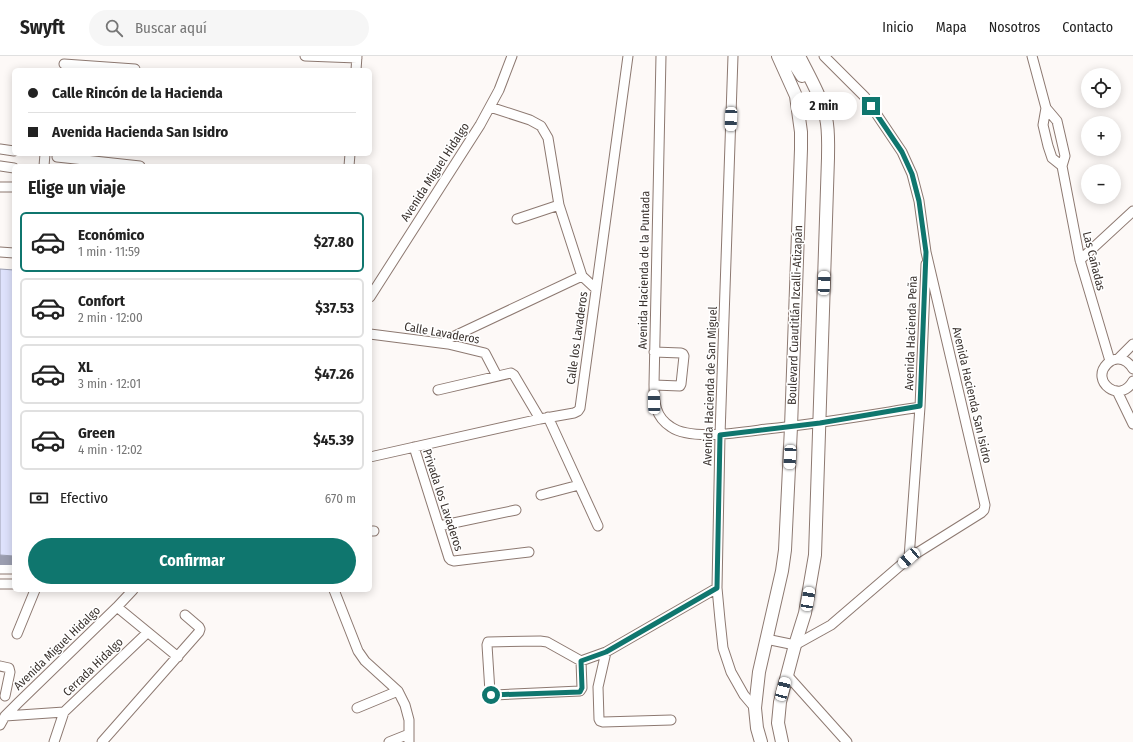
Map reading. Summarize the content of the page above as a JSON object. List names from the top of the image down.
{
  "streets": {
    "main road": ["Boulevard Cuautitlán Izcalli-Atizapán"],
    "street": [
      "Avenida Miguel Hidalgo",
      "Las Cañadas",
      "Avenida Hacienda de la Puntada",
      "Calle Lavaderos",
      "Avenida Hacienda Peña",
      "Calle los Lavaderos",
      "Avenida Hacienda de San Miguel",
      "Avenida Hacienda San Isidro",
      "Privada los Lavaderos",
      "Cerrada Hidalgo"
    ]
  },
  "crossings": [
    ["Avenida Miguel Hidalgo", "Cerrada Hidalgo"],
    ["Avenida Hacienda de la Puntada", "Boulevard Cuautitlán Izcalli-Atizapán"],
    ["Avenida Hacienda de la Puntada", "Avenida Hacienda Peña"],
    ["Avenida Hacienda de la Puntada", "Avenida Hacienda de San Miguel"],
    ["Boulevard Cuautitlán Izcalli-Atizapán", "Avenida Hacienda de San Miguel"],
    ["Avenida Hacienda Peña", "Avenida Hacienda San Isidro"],
    ["Calle los Lavaderos", "Privada los Lavaderos"]
  ],
  "page": {
    "header": "Swyft",
    "search": "Buscar aquí",
    "nav": [
      "Inicio",
      "Mapa",
      "Nosotros",
      "Contacto"
    ],
    "map_buttons": ["+", "−"],
    "banner": ["Calle Rincón de la Hacienda", "Avenida Hacienda San Isidro"],
    "bubble": "2 min",
    "heading": "Elige un viaje",
    "list": [
      {
        "name": "Económico",
        "note": "1 min · 11:59",
        "value": "$27.80"
      },
      {
        "name": "Confort",
        "note": "2 min · 12:00",
        "value": "$37.53"
      },
      {
        "name": "XL",
        "note": "3 min · 12:01",
        "value": "$47.26"
      },
      {
        "name": "Green",
        "note": "4 min · 12:02",
        "value": "$45.39"
      }
    ],
    "pay": ["Efectivo", "670 m"],
    "buttons": "Confirmar"
  }
}
